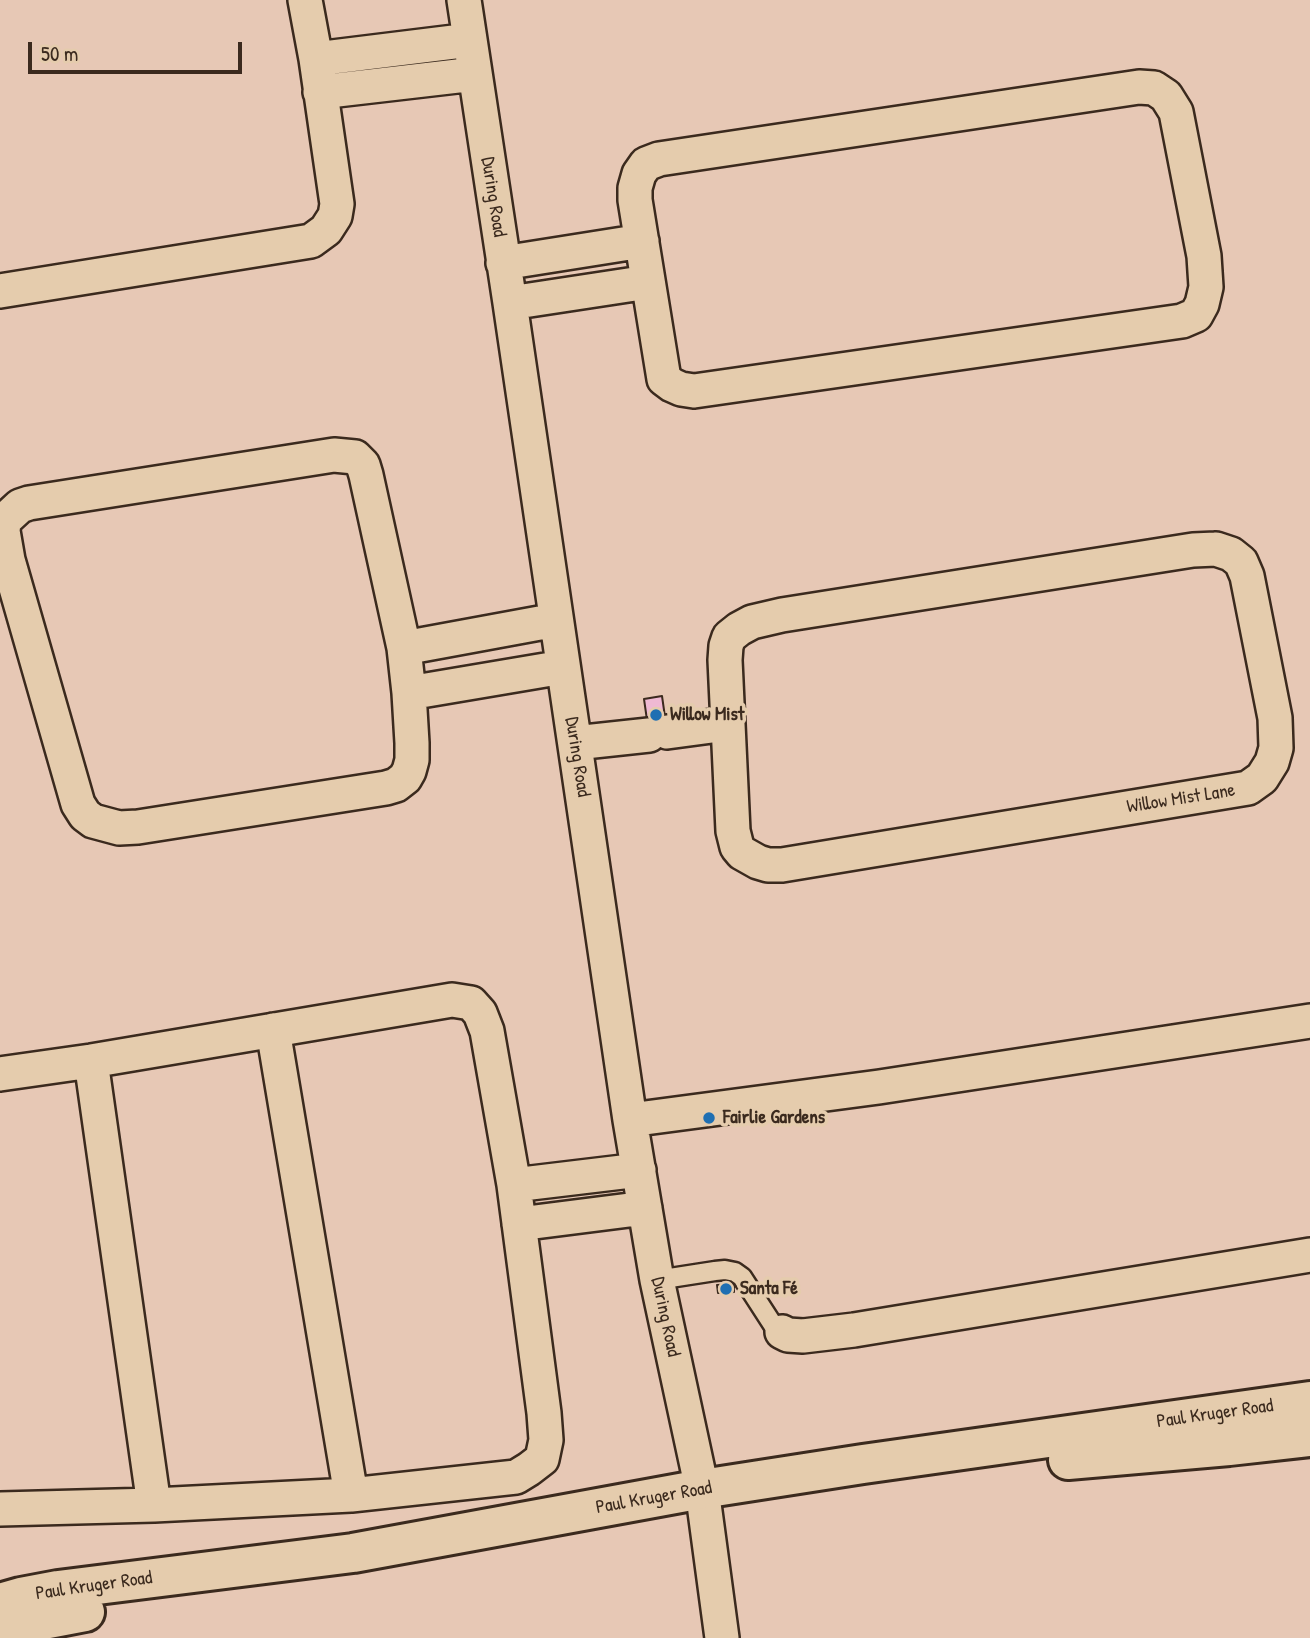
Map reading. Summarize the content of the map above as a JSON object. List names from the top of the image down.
{
  "streets": {
    "street": ["During Road", "Willow Mist Lane", "Paul Kruger Road"]
  },
  "crossings": [
    ["During Road", "Paul Kruger Road"]
  ],
  "places": ["Willow Mist", "Fairlie Gardens", "Santa Fé"],
  "scale_bar": "50 m"
}
